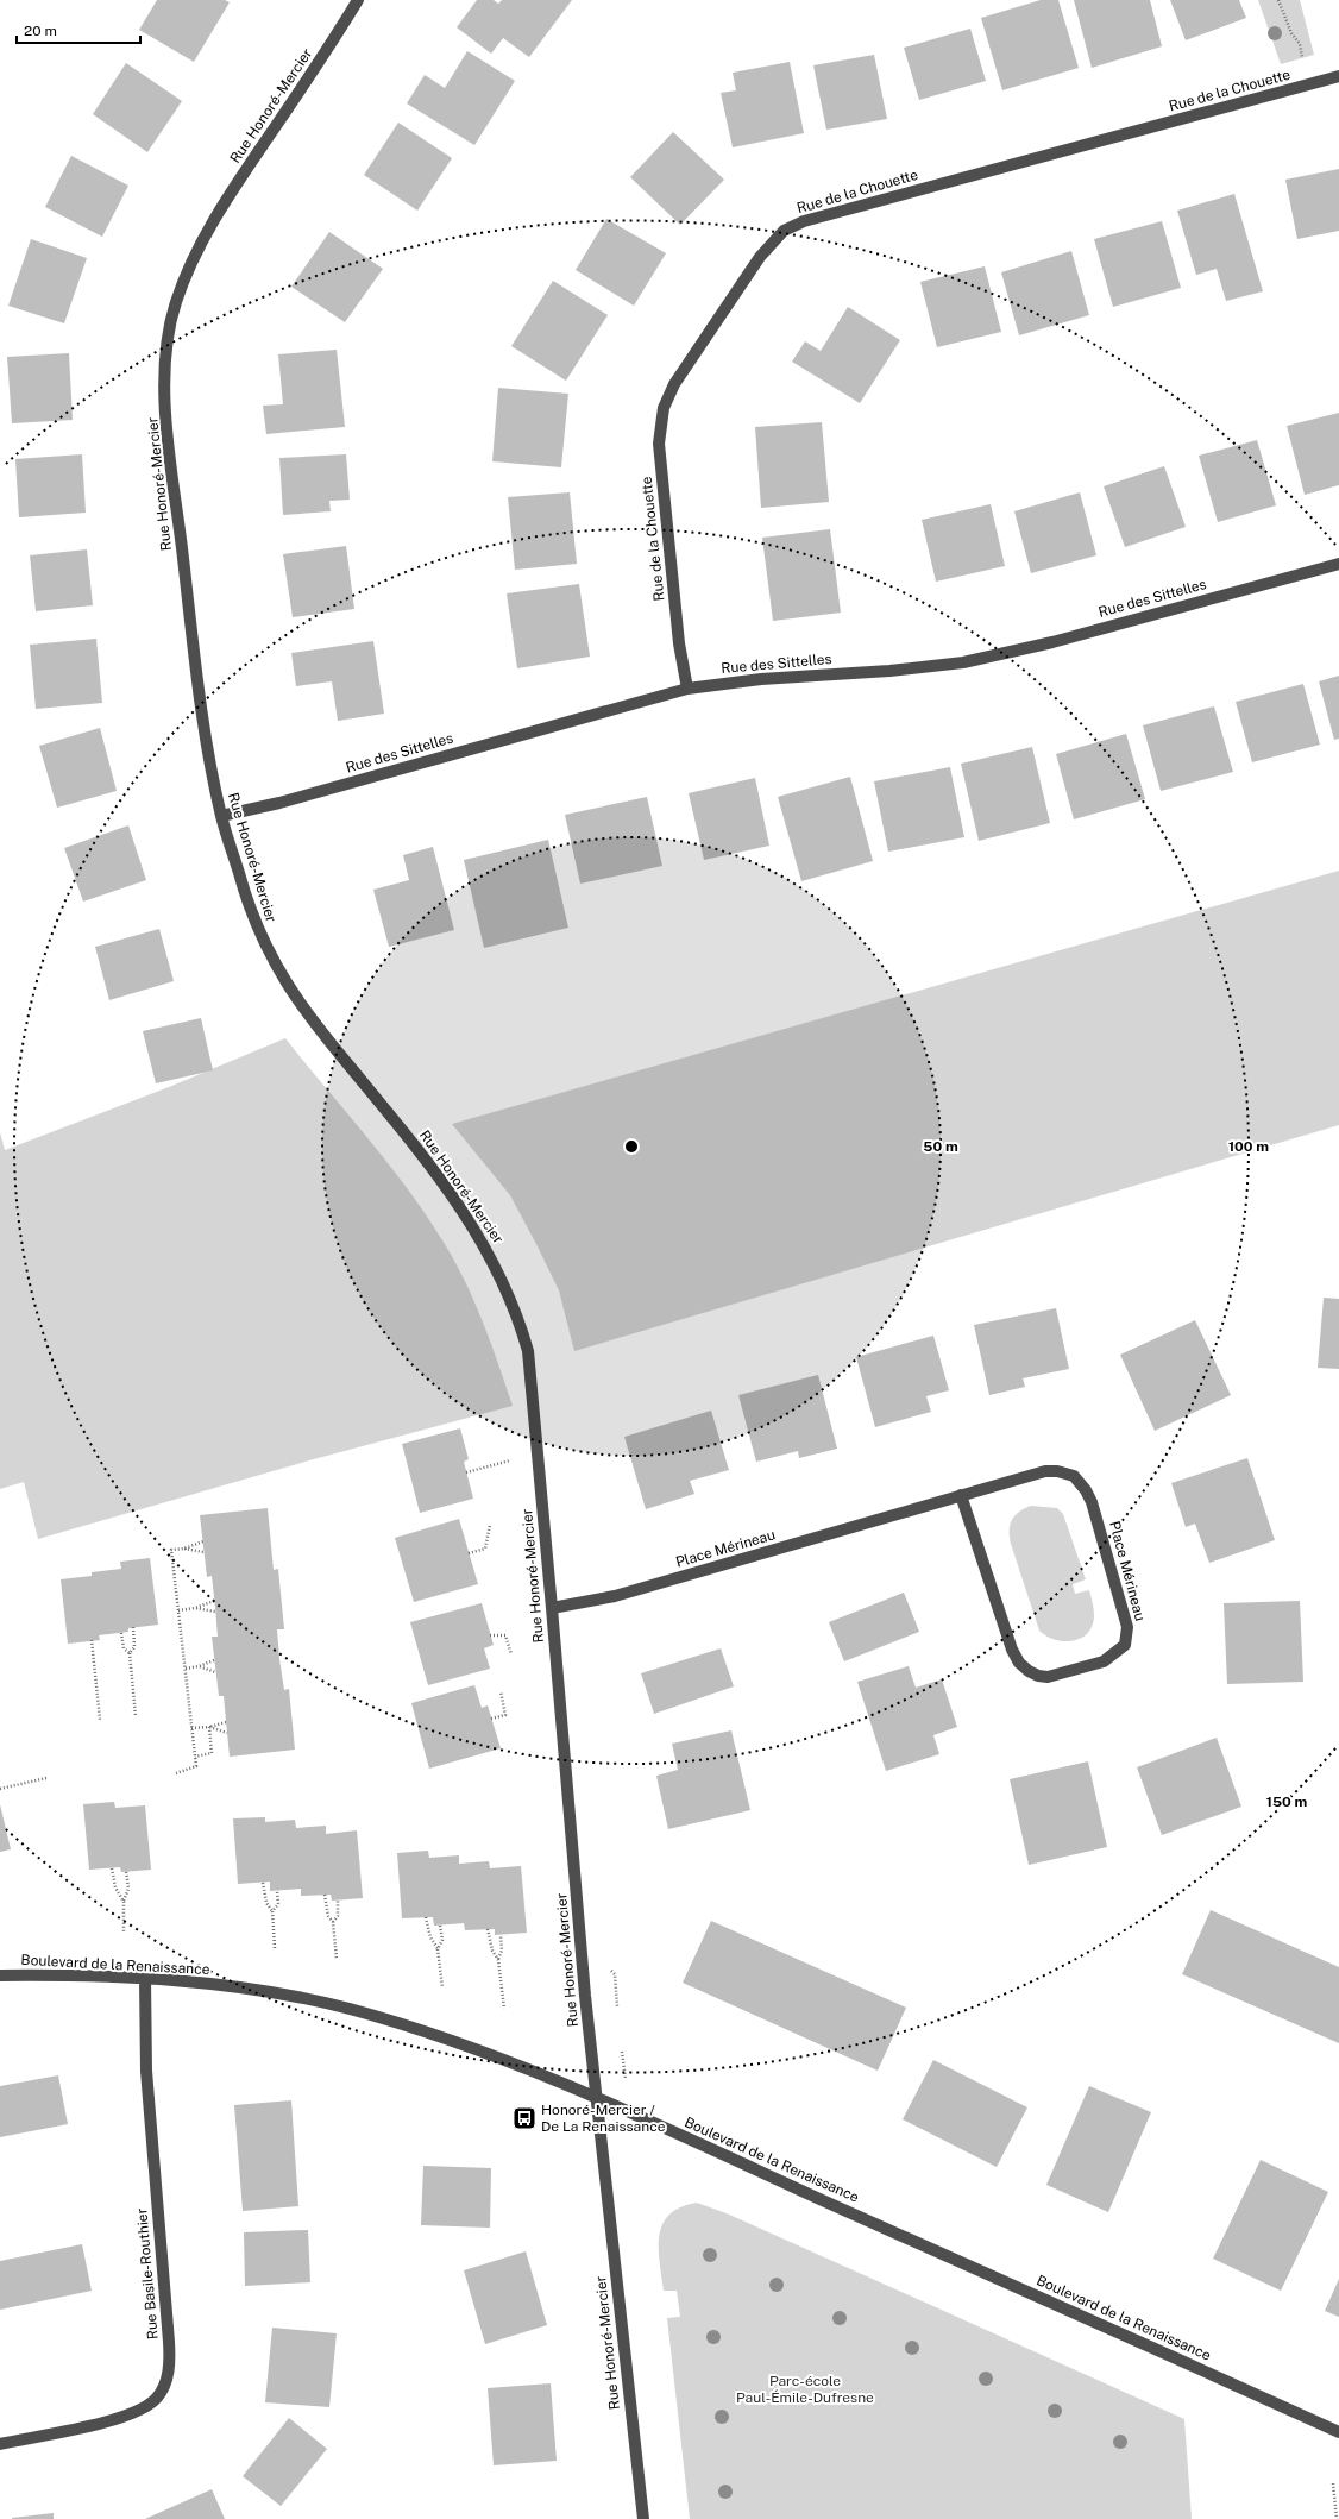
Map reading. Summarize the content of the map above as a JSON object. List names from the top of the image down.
{
  "streets": {
    "street": [
      "Rue de la Chouette",
      "Rue Honoré-Mercier",
      "Rue des Sittelles",
      "Place Mérineau",
      "Boulevard de la Renaissance",
      "Rue Basile-Routhier"
    ]
  },
  "crossings": [
    ["Rue de la Chouette", "Rue des Sittelles"],
    ["Rue Honoré-Mercier", "Rue des Sittelles"],
    ["Rue Honoré-Mercier", "Place Mérineau"],
    ["Rue Honoré-Mercier", "Boulevard de la Renaissance"],
    ["Boulevard de la Renaissance", "Rue Basile-Routhier"]
  ],
  "parks": ["Parc-école Paul-Émile-Dufresne"],
  "places": {
    "bus stop": ["Honoré-Mercier / De La Renaissance"]
  },
  "scale_bar": "20 m",
  "rings": ["50 m", "100 m", "150 m"]
}
